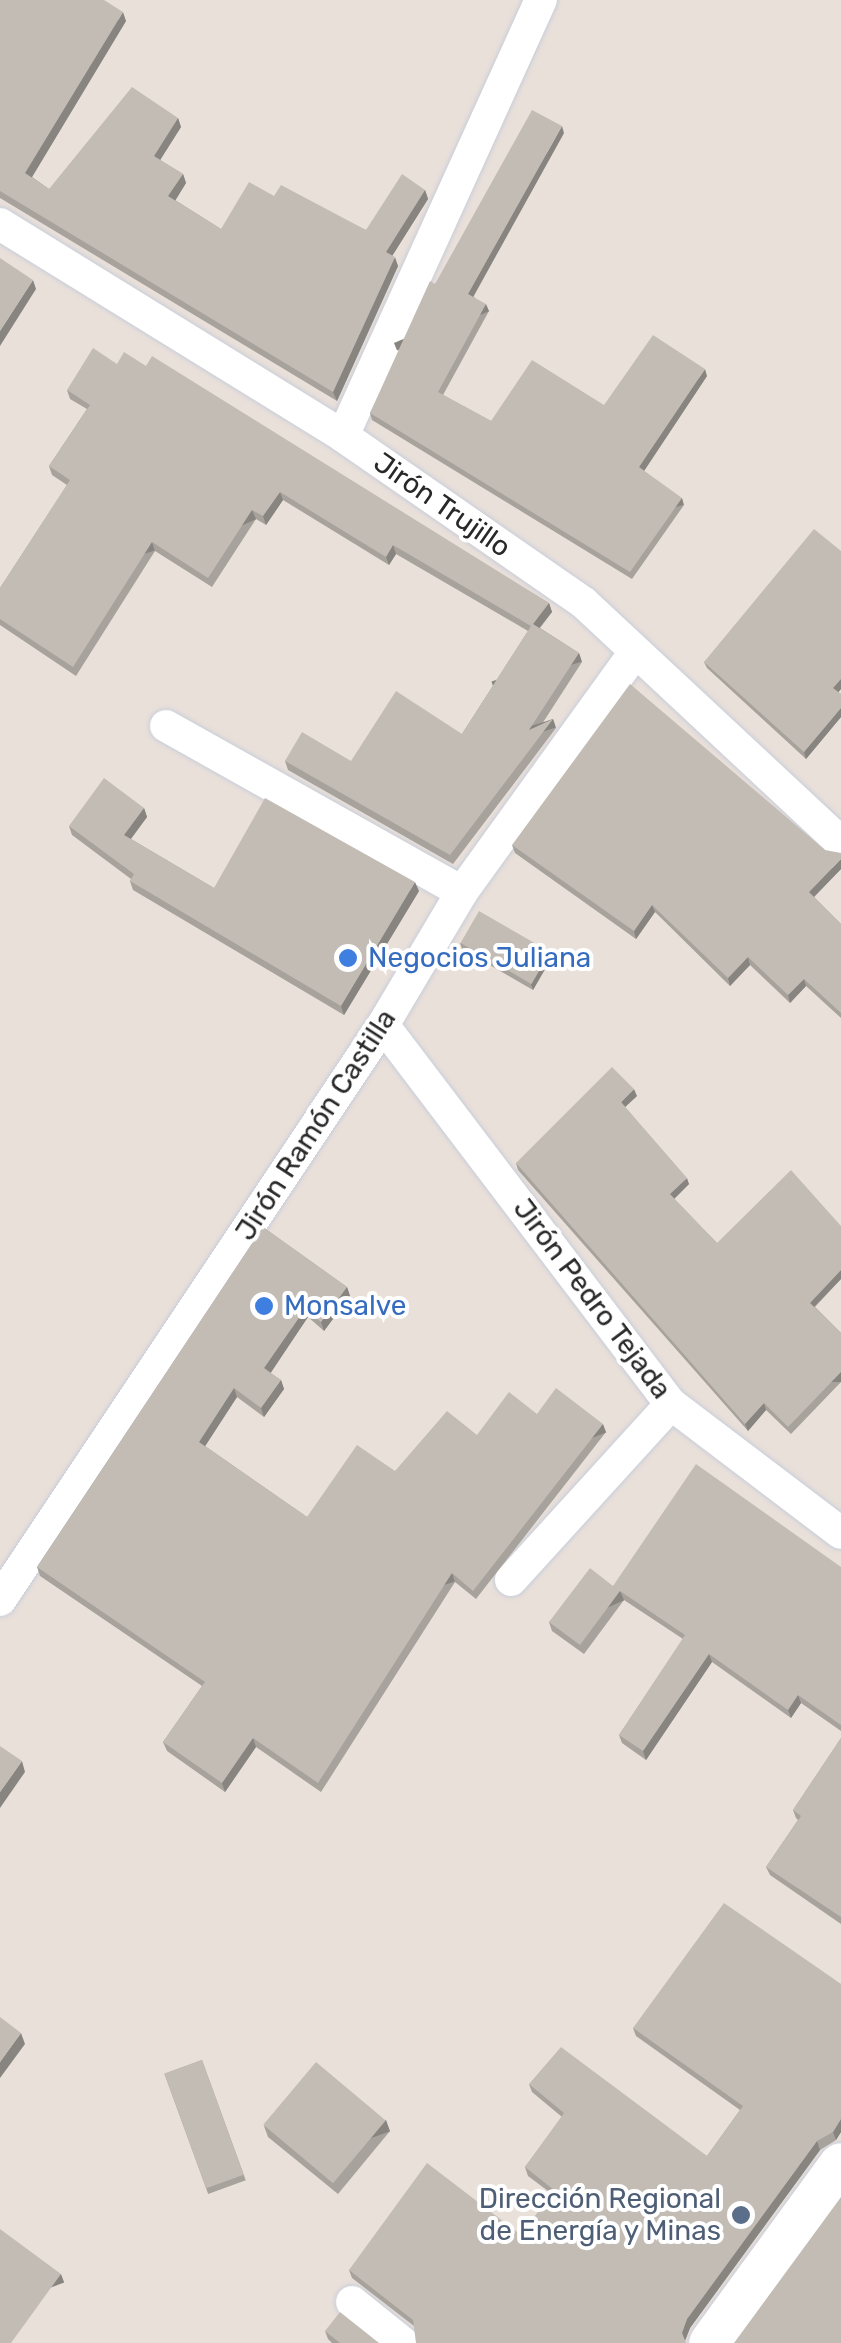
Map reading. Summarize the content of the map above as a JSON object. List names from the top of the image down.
{
  "streets": {
    "street": ["Jirón Trujillo", "Jirón Ramón Castilla", "Jirón Pedro Tejada"]
  },
  "crossings": [
    ["Jirón Trujillo", "Jirón Ramón Castilla"],
    ["Jirón Ramón Castilla", "Jirón Pedro Tejada"]
  ],
  "places": ["Negocios Juliana", "Monsalve", "Dirección Regional de Energía y Minas"]
}
